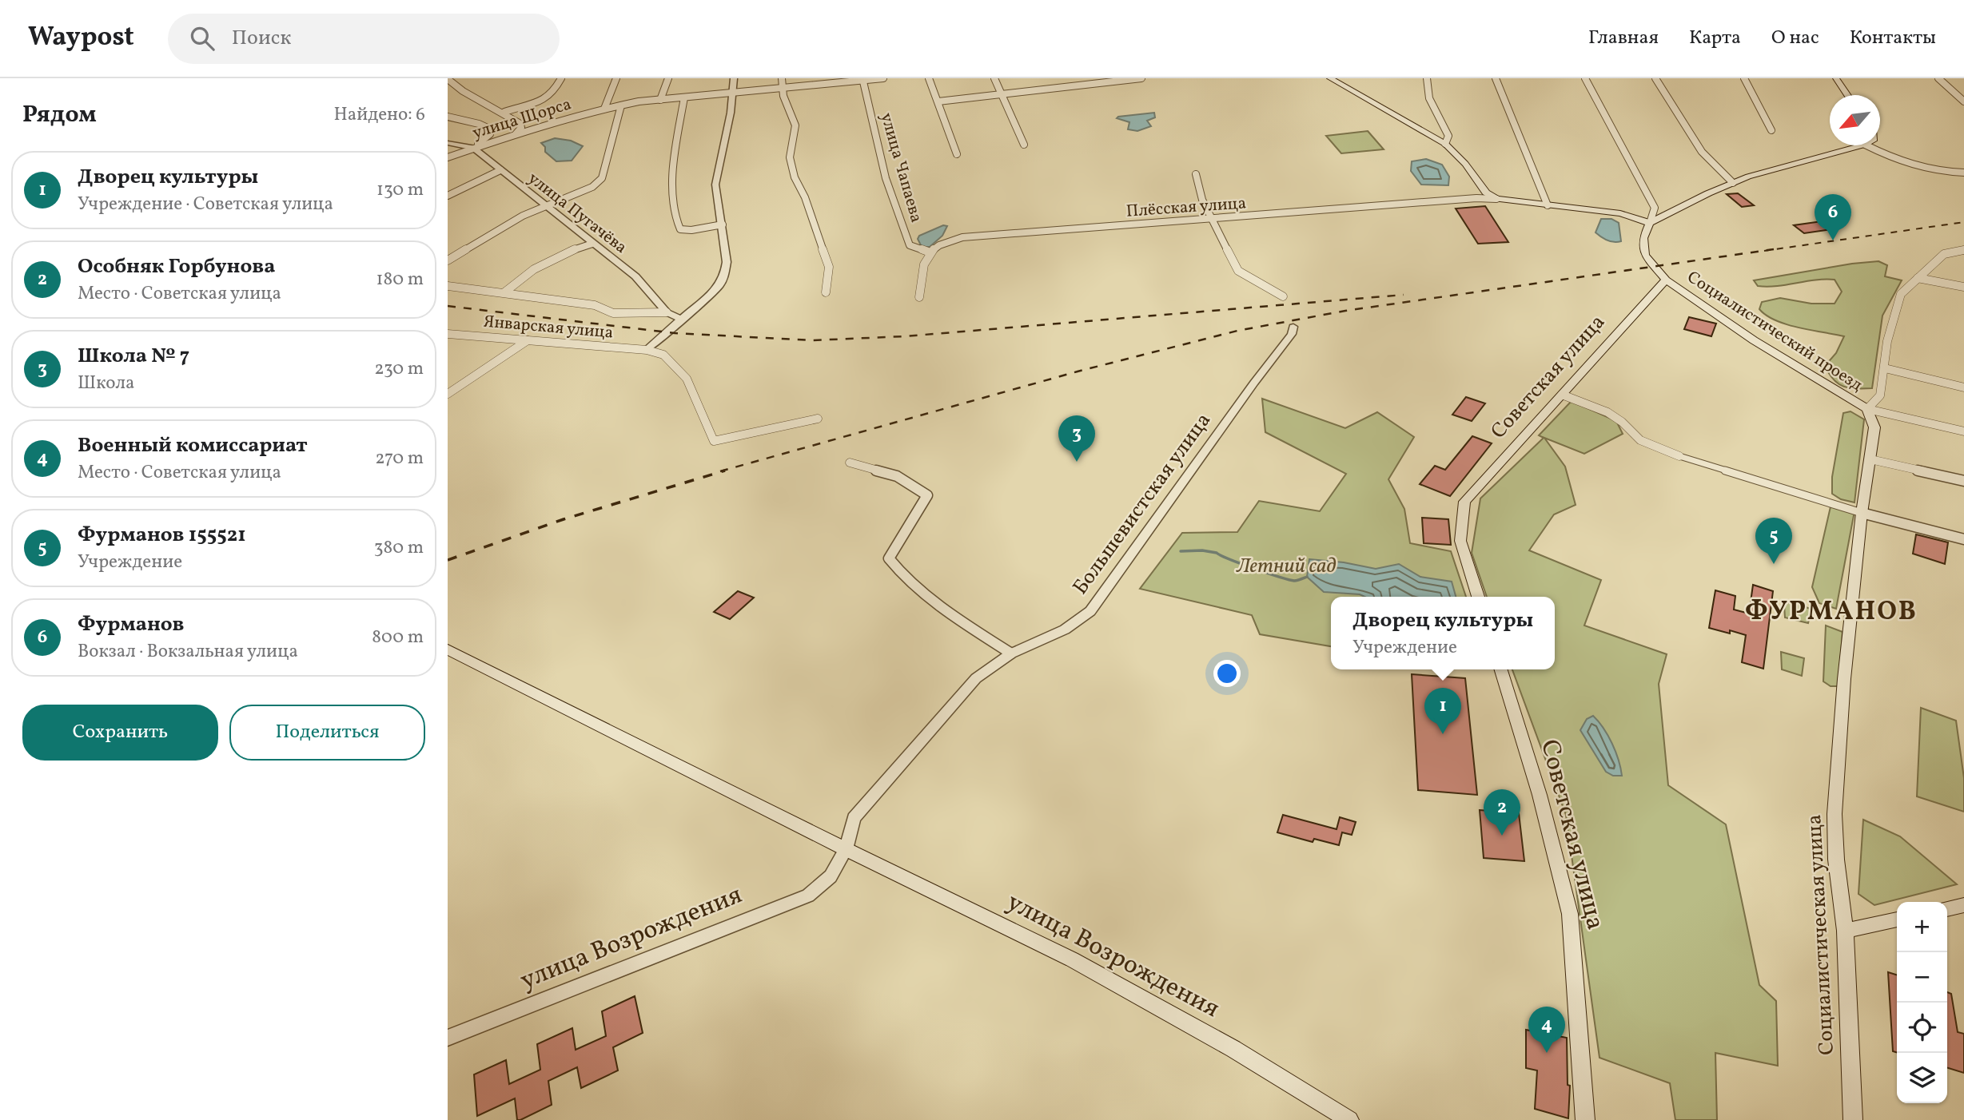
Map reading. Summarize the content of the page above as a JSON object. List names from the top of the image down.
{
  "streets": {
    "main road": [
      "Социалистический проезд",
      "Советская улица",
      "Социалистическая улица",
      "улица Возрождения"
    ],
    "street": [
      "улица Щорса",
      "улица Чапаева",
      "Плёсская улица",
      "улица Пугачёва",
      "Январская улица",
      "Большевистская улица"
    ]
  },
  "crossings": [
    ["улица Щорса", "улица Чапаева"],
    ["улица Щорса", "улица Пугачёва"],
    ["улица Чапаева", "Плёсская улица"],
    ["Социалистический проезд", "Советская улица"],
    ["Социалистический проезд", "Социалистическая улица"],
    ["Большевистская улица", "улица Возрождения"]
  ],
  "districts": ["ФУРМАНОВ"],
  "parks": ["Летний сад"],
  "north": "bottom left",
  "page": {
    "header": "Waypost",
    "search": "Поиск",
    "nav": [
      "Главная",
      "Карта",
      "О нас",
      "Контакты"
    ],
    "heading": ["Рядом", "Найдено: 6"],
    "list": [
      {
        "mark": "1",
        "name": "Дворец культуры",
        "note": "Учреждение · Советская улица",
        "value": "130 m"
      },
      {
        "mark": "2",
        "name": "Особняк Горбунова",
        "note": "Место · Советская улица",
        "value": "180 m"
      },
      {
        "mark": "3",
        "name": "Школа № 7",
        "note": "Школа",
        "value": "230 m"
      },
      {
        "mark": "4",
        "name": "Военный комиссариат",
        "note": "Место · Советская улица",
        "value": "270 m"
      },
      {
        "mark": "5",
        "name": "Фурманов 155521",
        "note": "Учреждение",
        "value": "380 m"
      },
      {
        "mark": "6",
        "name": "Фурманов",
        "note": "Вокзал · Вокзальная улица",
        "value": "800 m"
      }
    ],
    "pins": [
      "6",
      "3",
      "5",
      "1",
      "2",
      "4"
    ],
    "popup": ["Дворец культуры", "Учреждение"],
    "buttons": ["Сохранить", "Поделиться"],
    "map_buttons": ["+", "−"]
  }
}
